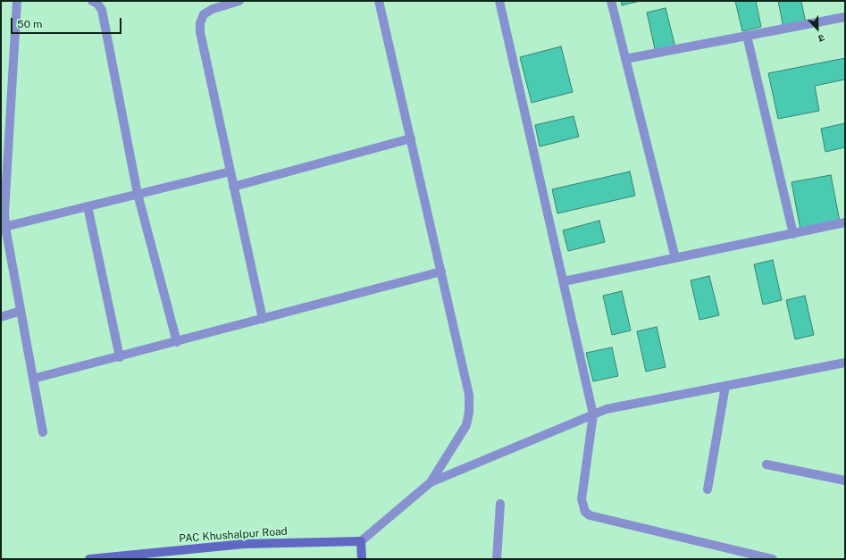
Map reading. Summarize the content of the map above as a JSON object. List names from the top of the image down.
{
  "streets": {
    "main road": ["PAC Khushalpur Road"]
  },
  "scale_bar": "50 m",
  "north": "bottom right"
}
